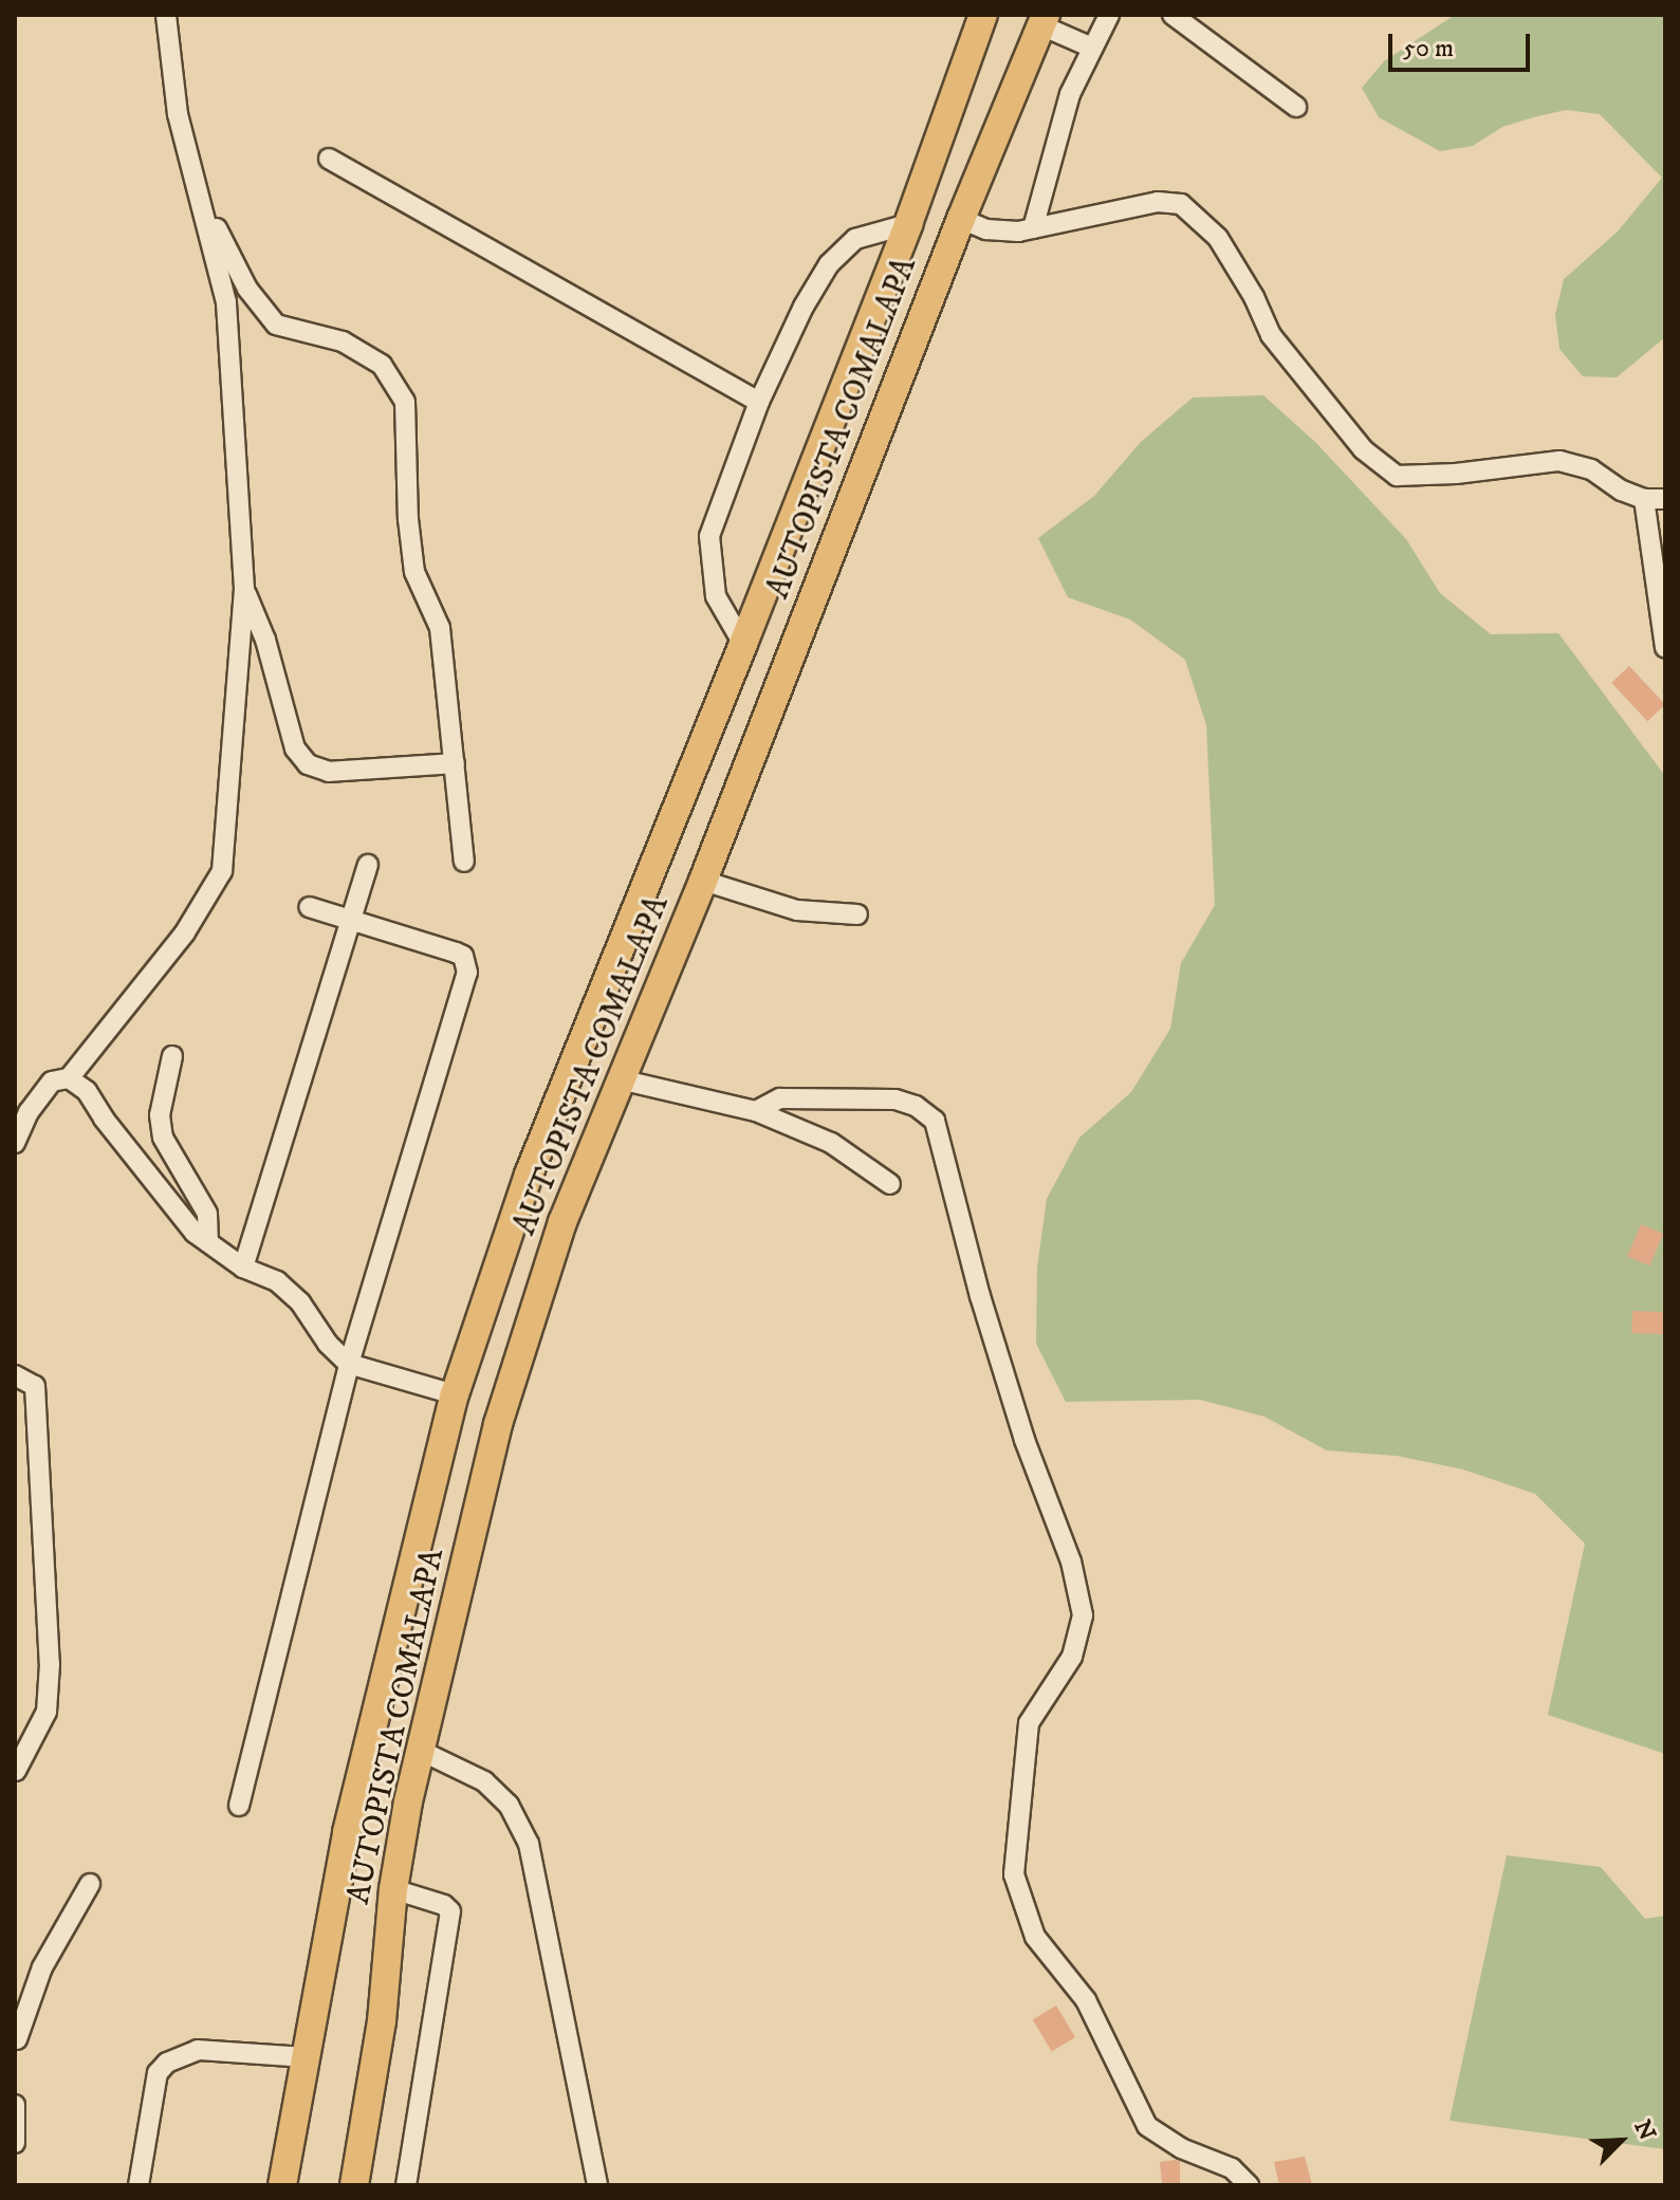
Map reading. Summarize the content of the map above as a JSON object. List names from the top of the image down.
{
  "streets": {
    "highway": ["AUTOPISTA COMALAPA"]
  },
  "scale_bar": "50 m",
  "north": "top right"
}
